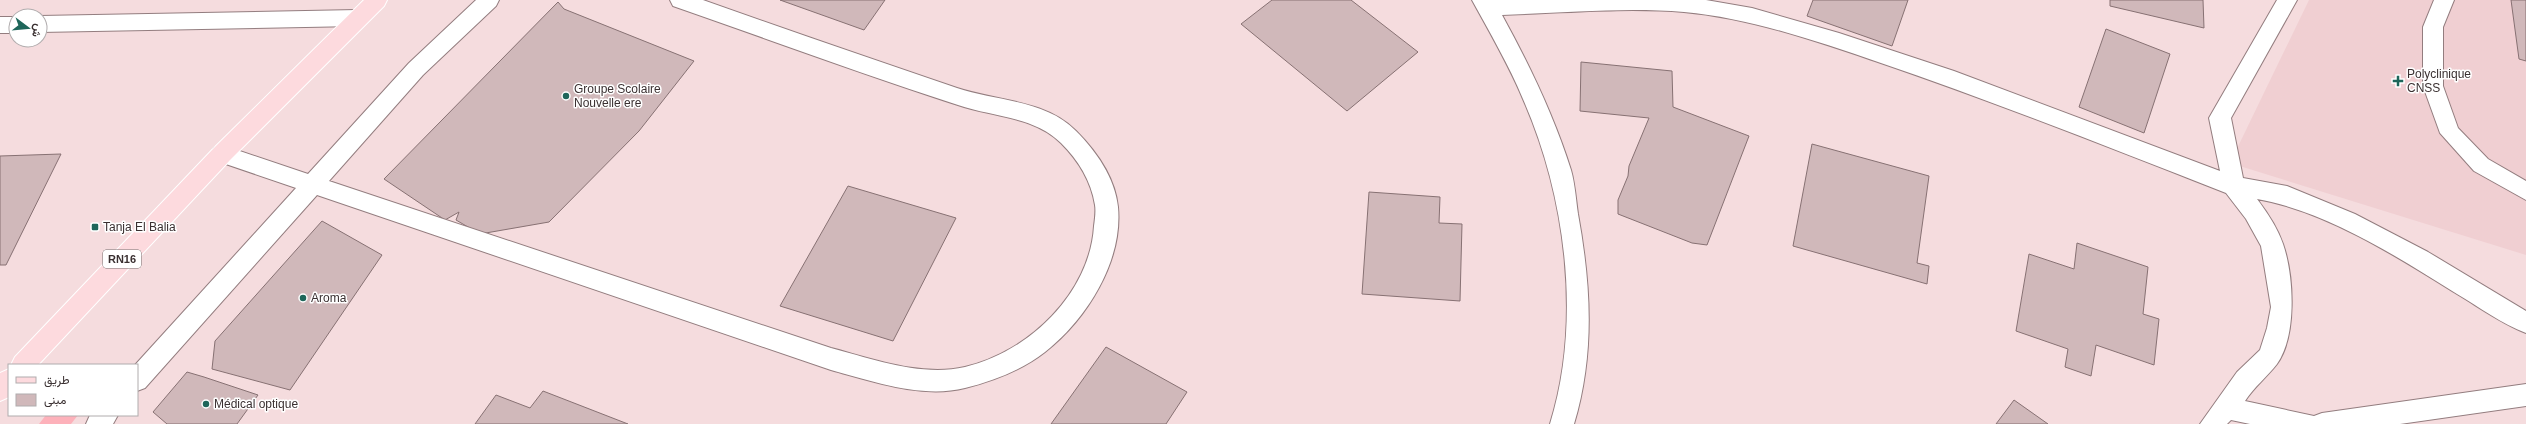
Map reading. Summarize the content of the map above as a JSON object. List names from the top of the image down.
{
  "streets": {
    "main road": ["RN16"]
  },
  "places": {
    "health": ["Polyclinique CNSS"],
    "other": ["Groupe Scolaire Nouvelle ere", "Aroma", "Médical optique"],
    "transit": ["Tanja El Balia"]
  },
  "legend": ["طريق", "مبنى"],
  "north": "right"
}
